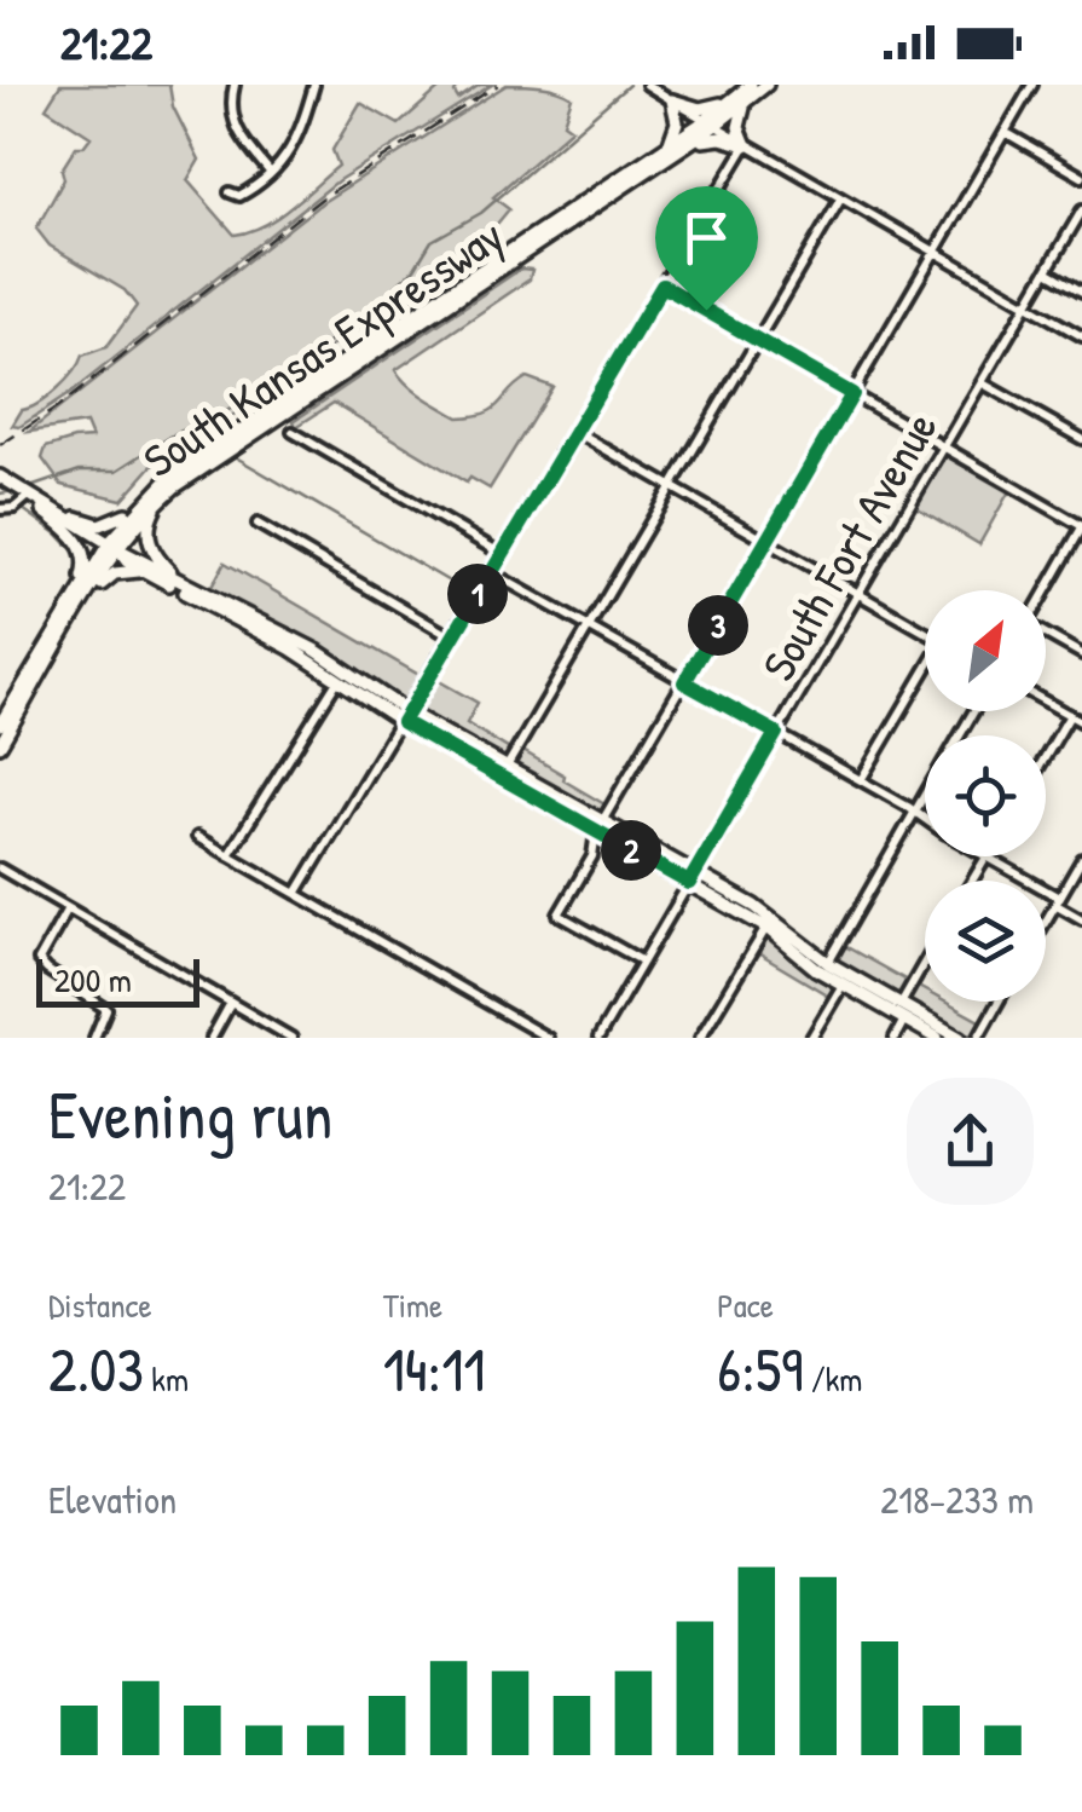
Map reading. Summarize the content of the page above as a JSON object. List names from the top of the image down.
{
  "streets": {
    "main road": ["South Kansas Expressway"],
    "street": ["South Fort Avenue"]
  },
  "scale_bar": "200 m",
  "north": "top right",
  "page": {
    "status": "21:22",
    "pins": ["1", "3", "2"],
    "scale": "200 m",
    "heading": ["Evening run", "21:22"],
    "stats": [
      ["Distance", "2.03 km"],
      ["Time", "14:11"],
      ["Pace", "6:59 /km"]
    ],
    "chart": ["Elevation", "218–233 m"]
  }
}
